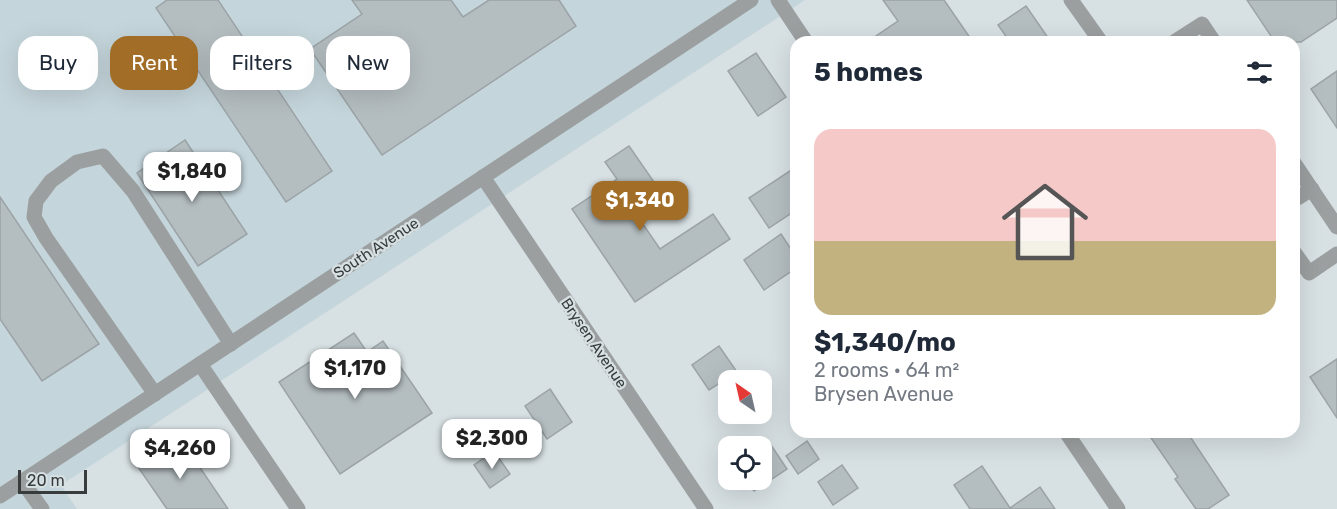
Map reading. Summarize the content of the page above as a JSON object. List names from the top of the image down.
{
  "streets": {
    "street": ["South Avenue", "Brysen Avenue"]
  },
  "crossings": [
    ["South Avenue", "Brysen Avenue"]
  ],
  "scale_bar": "20 m",
  "north": "top left",
  "page": {
    "chip": [
      "Buy",
      "Rent",
      "Filters",
      "New"
    ],
    "heading": "5 homes",
    "list": [
      {
        "name": "$1,340/mo",
        "note": "2 rooms · 64 m² · Brysen Avenue"
      }
    ],
    "price": [
      "$1,840",
      "$1,340",
      "$1,170",
      "$2,300",
      "$4,260"
    ],
    "scale": "20 m"
  }
}
